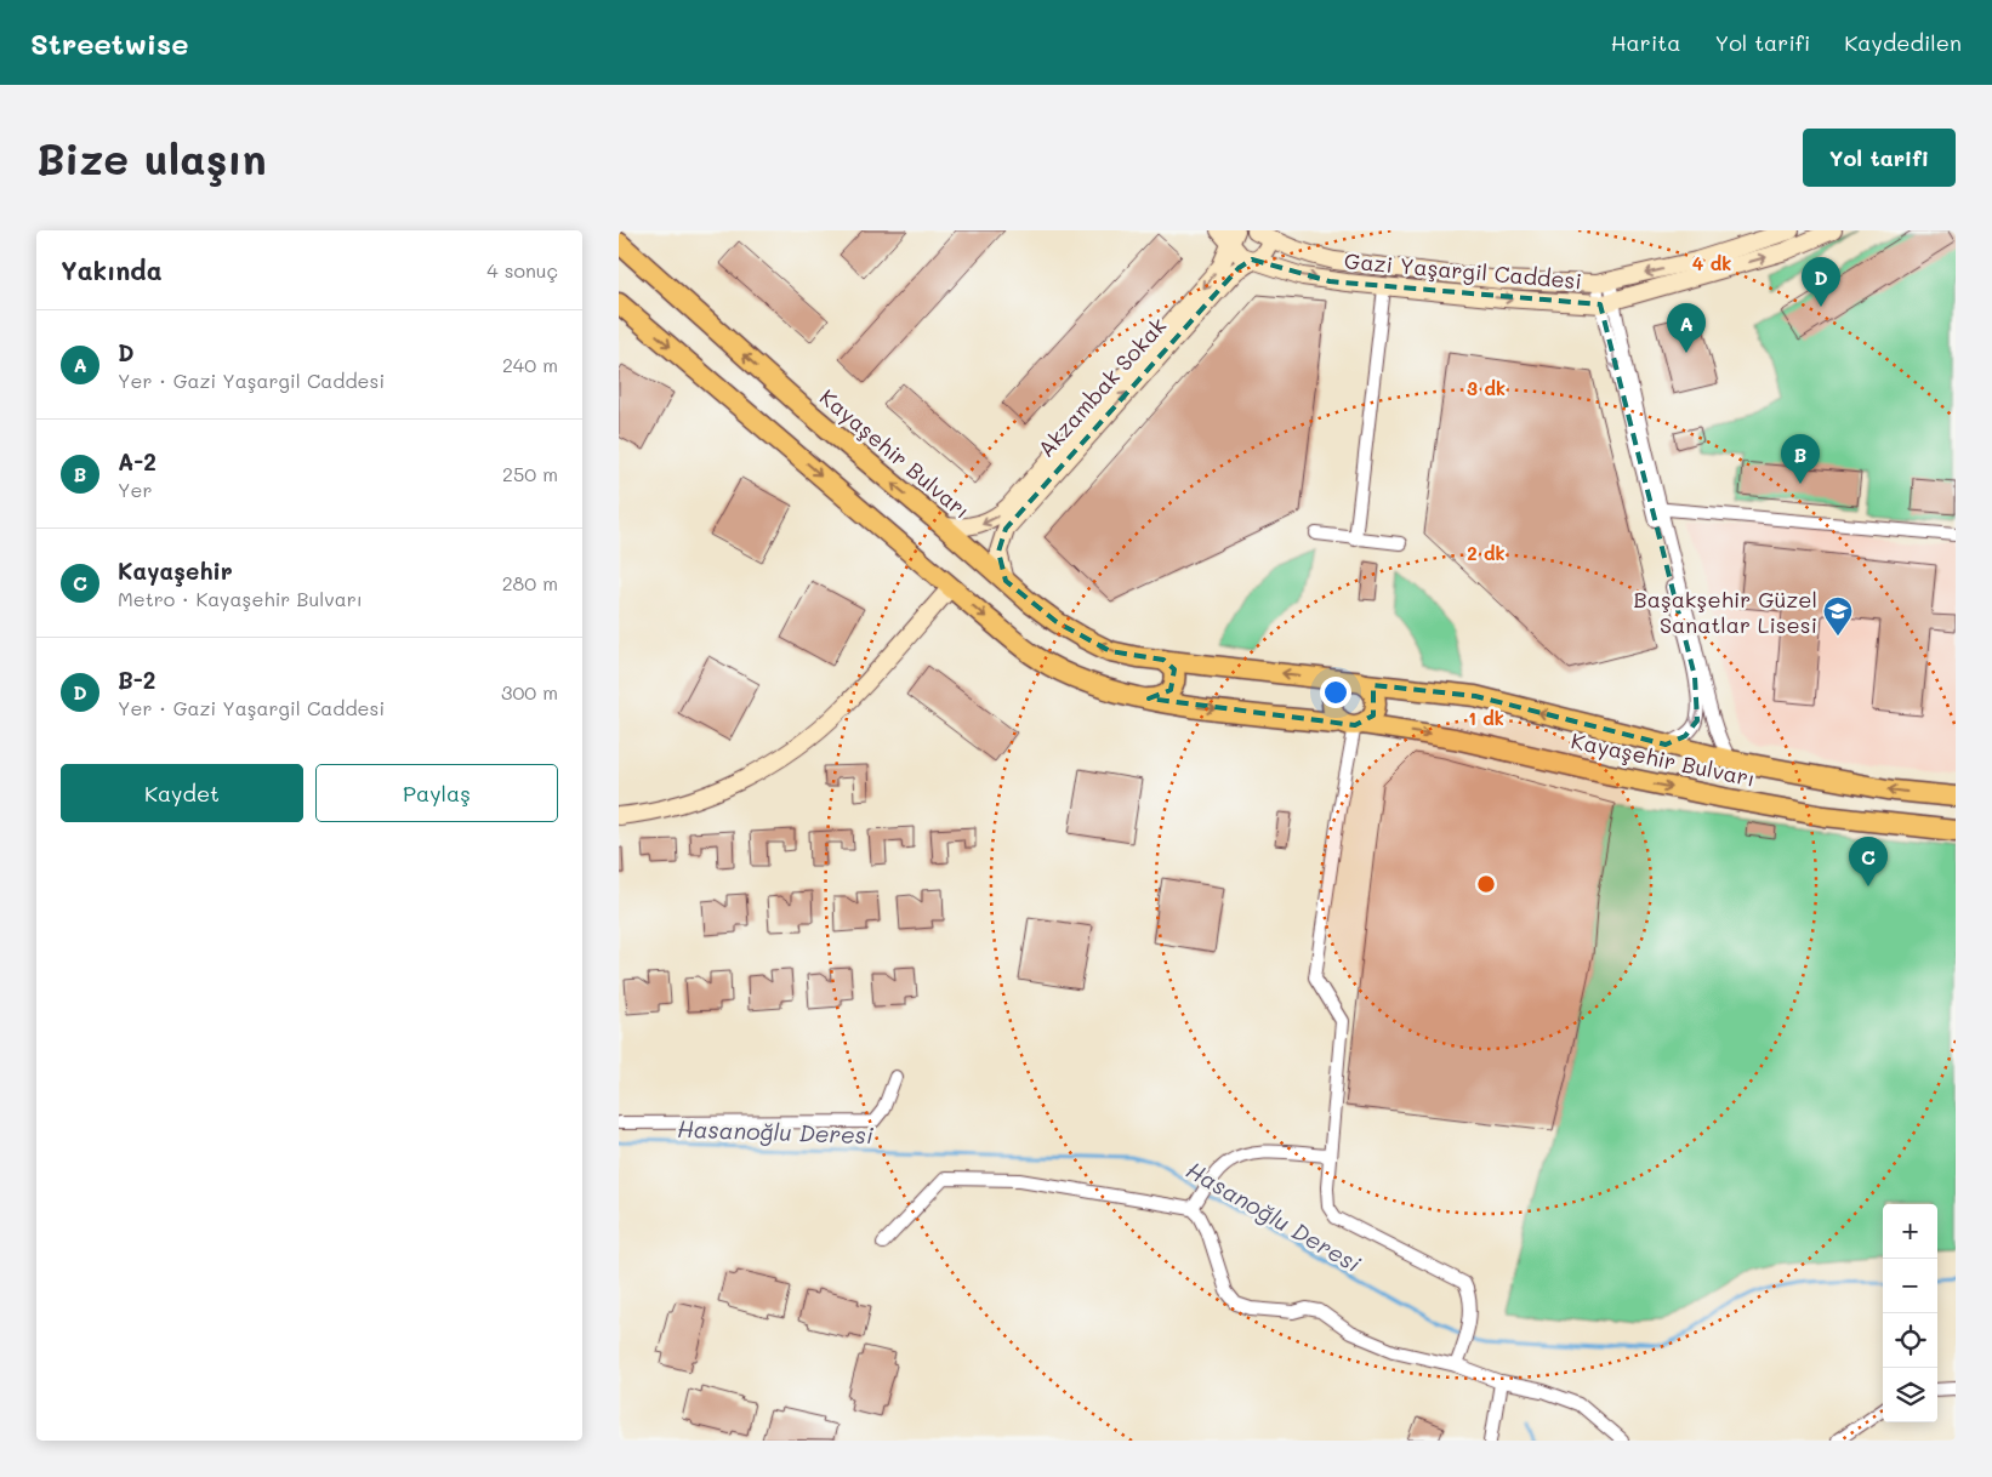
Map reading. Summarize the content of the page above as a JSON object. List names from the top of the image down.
{
  "streets": {
    "main road": ["Kayaşehir Bulvarı"],
    "street": ["Gazi Yaşargil Caddesi", "Akzambak Sokak"]
  },
  "crossings": [
    ["Gazi Yaşargil Caddesi", "Akzambak Sokak"],
    ["Akzambak Sokak", "Kayaşehir Bulvarı"]
  ],
  "water": ["Hasanoğlu Deresi"],
  "places": {
    "school or university": ["Başakşehir Güzel Sanatlar Lisesi"]
  },
  "page": {
    "header": "Streetwise",
    "nav": ["Harita", "Yol tarifi", "Kaydedilen"],
    "buttons": [
      "Yol tarifi",
      ["Kaydet", "Paylaş"]
    ],
    "title": "Bize ulaşın",
    "heading": ["Yakında", "4 sonuç"],
    "pins": [
      "D",
      "A",
      "B",
      "C"
    ],
    "list": [
      {
        "mark": "A",
        "name": "D",
        "note": "Yer · Gazi Yaşargil Caddesi",
        "value": "240 m"
      },
      {
        "mark": "B",
        "name": "A-2",
        "note": "Yer",
        "value": "250 m"
      },
      {
        "mark": "C",
        "name": "Kayaşehir",
        "note": "Metro · Kayaşehir Bulvarı",
        "value": "280 m"
      },
      {
        "mark": "D",
        "name": "B-2",
        "note": "Yer · Gazi Yaşargil Caddesi",
        "value": "300 m"
      }
    ],
    "map_buttons": ["+", "−"]
  },
  "rings": [
    "4 dk",
    "3 dk",
    "2 dk",
    "1 dk"
  ]
}
